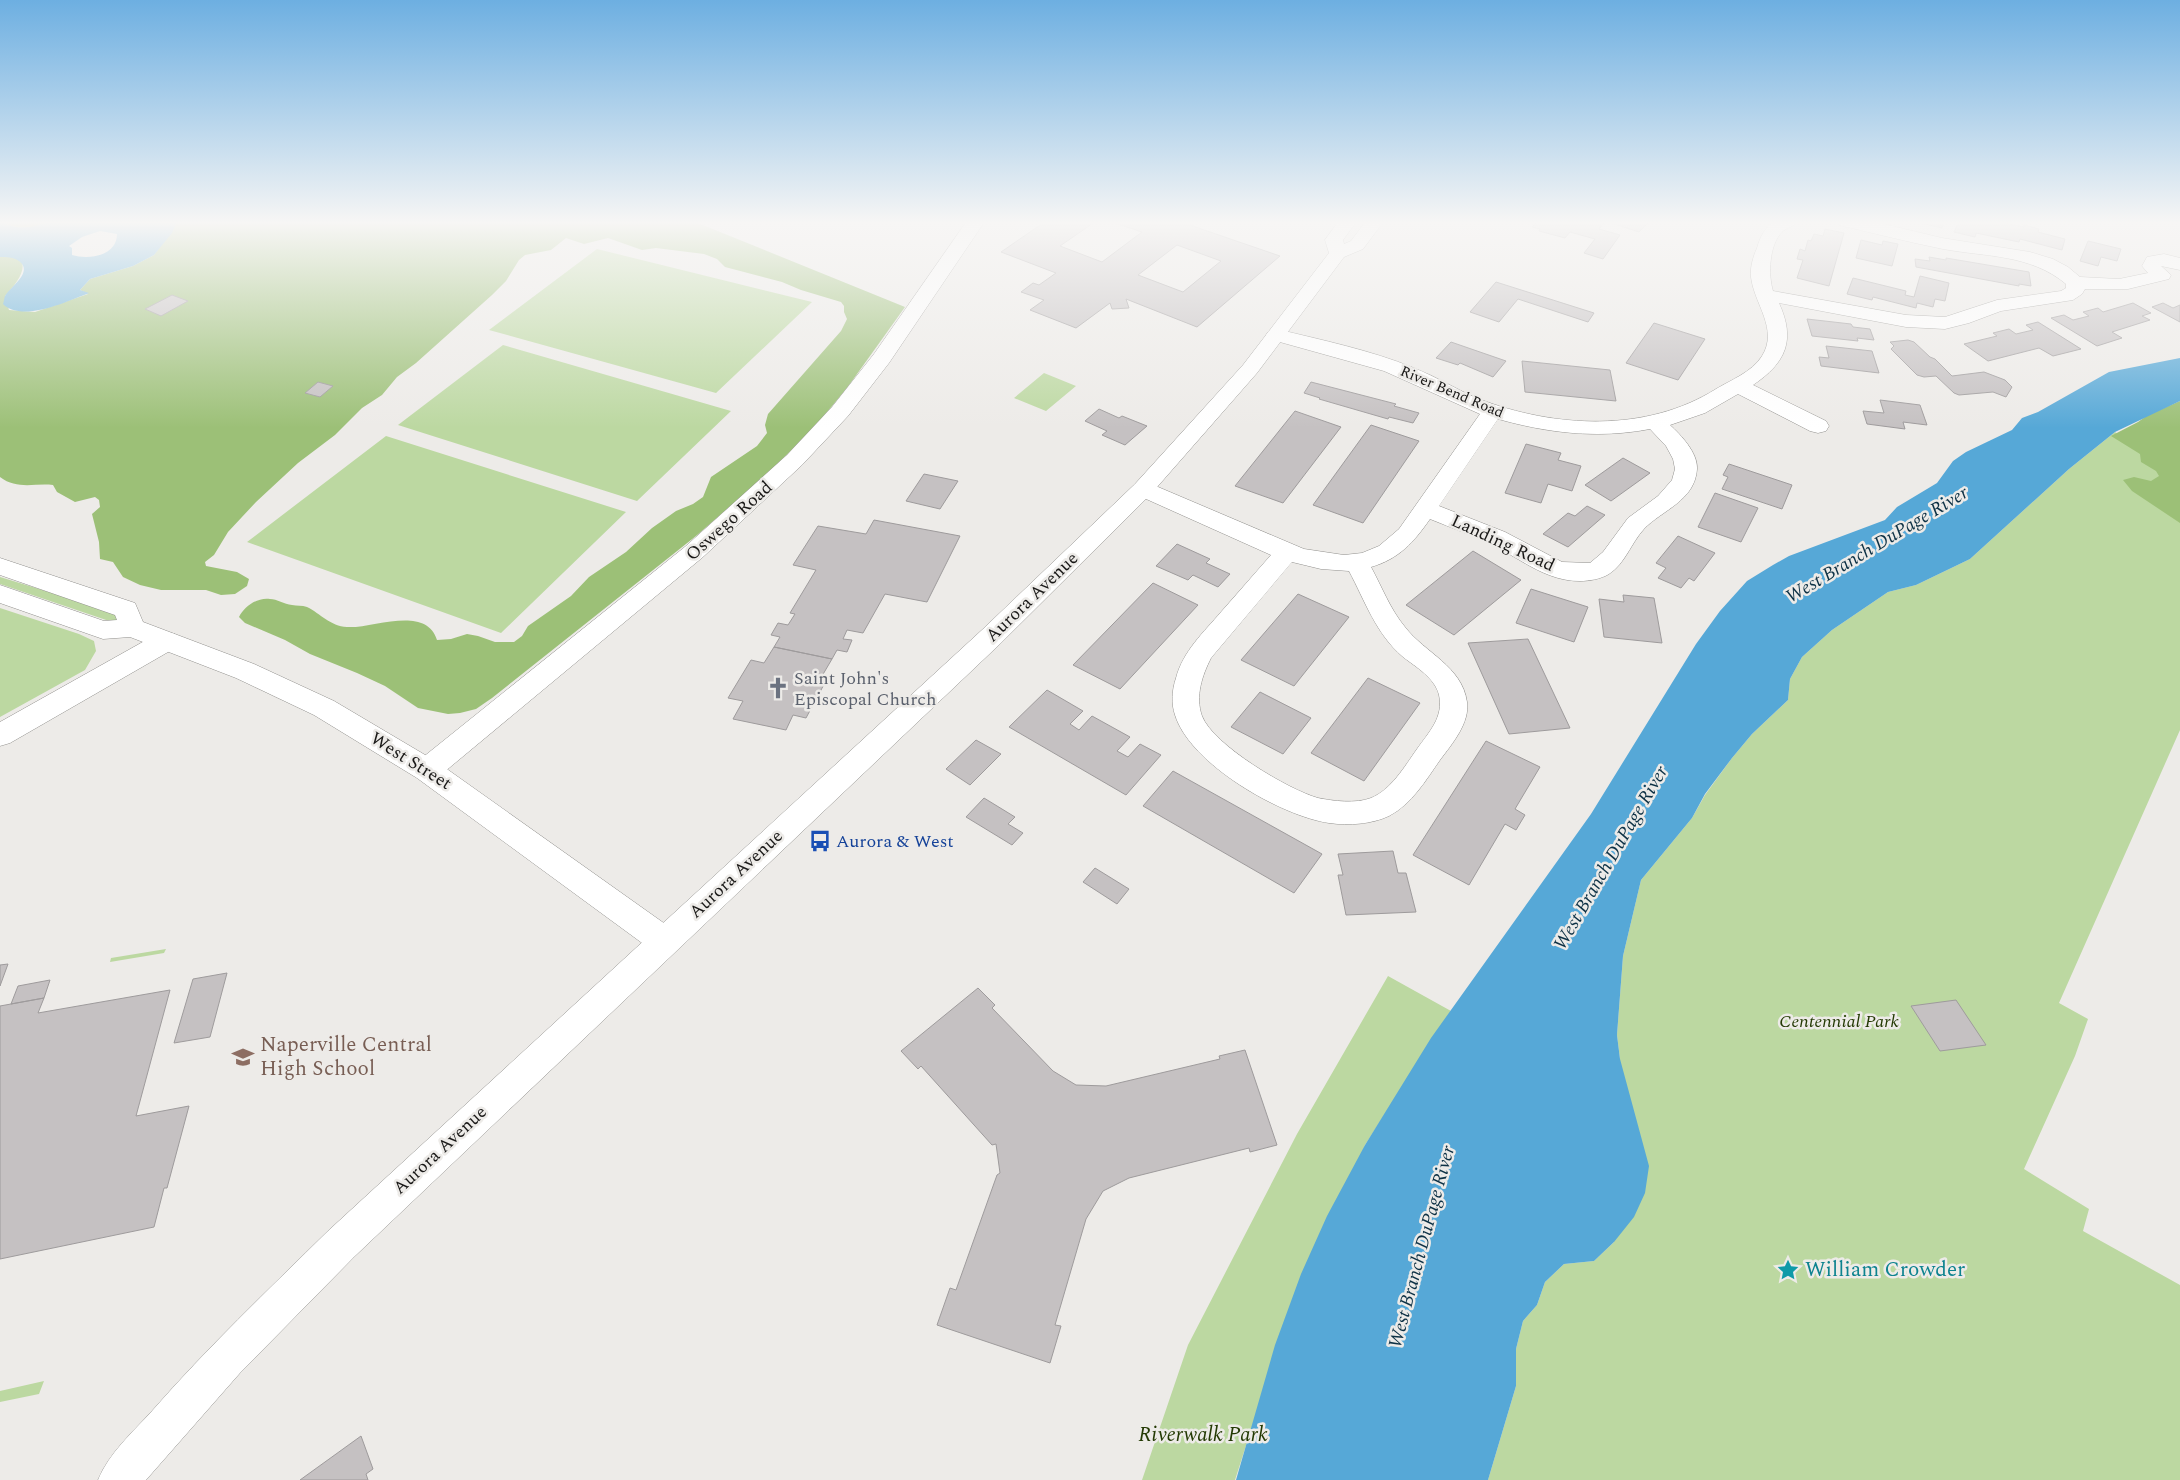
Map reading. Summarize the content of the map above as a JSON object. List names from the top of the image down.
{
  "streets": {
    "street": [
      "River Bend Road",
      "Oswego Road",
      "Landing Road",
      "Aurora Avenue",
      "West Street"
    ]
  },
  "crossings": [
    ["River Bend Road", "Landing Road"],
    ["River Bend Road", "Aurora Avenue"],
    ["Oswego Road", "West Street"],
    ["Aurora Avenue", "West Street"]
  ],
  "water": ["West Branch DuPage River"],
  "parks": ["Centennial Park", "Riverwalk Park"],
  "places": {
    "church": ["Saint John's Episcopal Church"],
    "bus stop": ["Aurora & West"],
    "school or university": ["Naperville Central High School"],
    "place": ["William Crowder"]
  }
}
